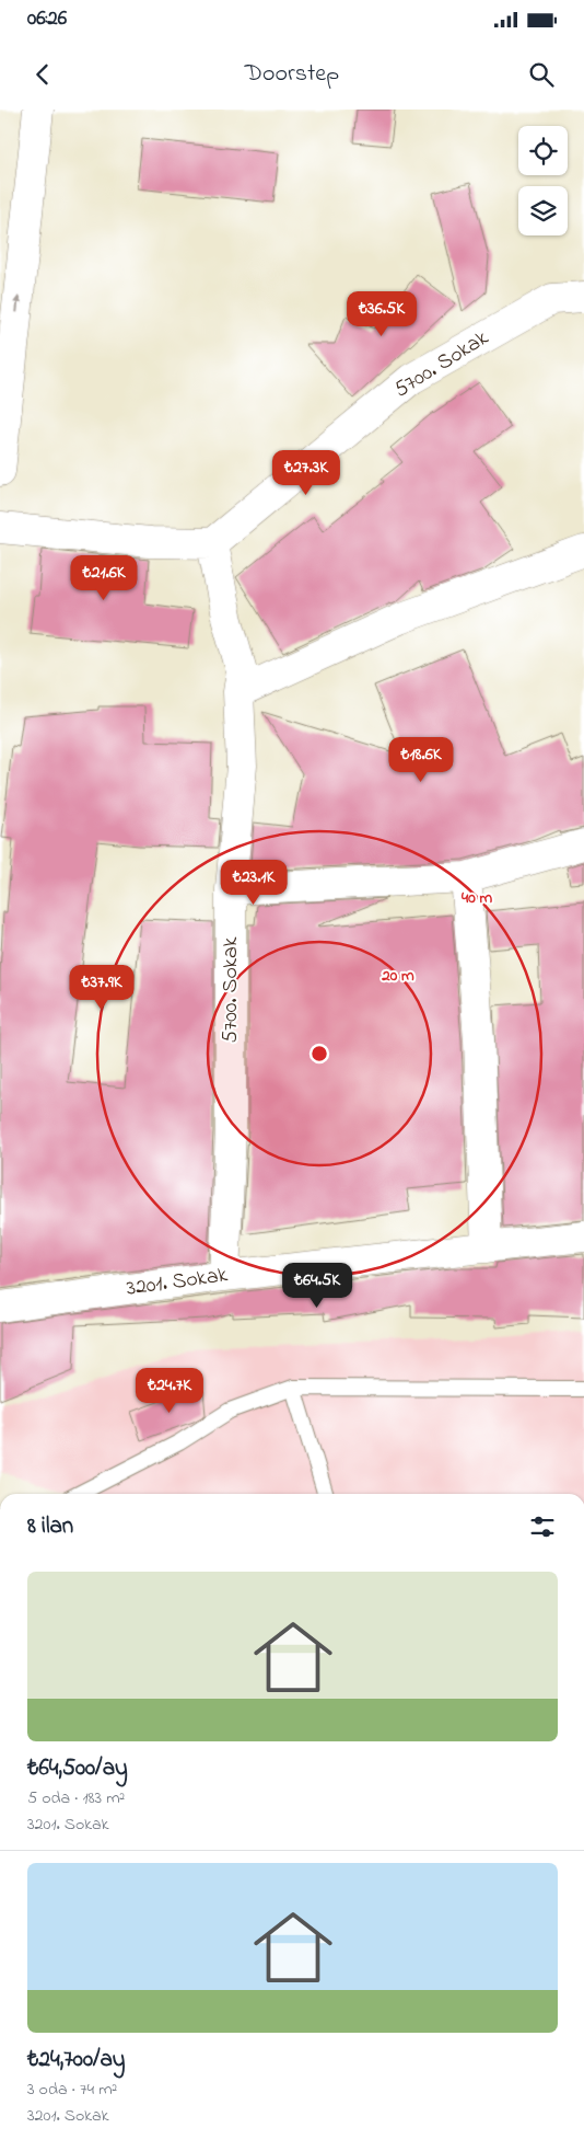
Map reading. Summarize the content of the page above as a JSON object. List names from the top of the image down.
{
  "streets": {
    "street": ["5700. Sokak", "3201. Sokak"]
  },
  "crossings": [
    ["5700. Sokak", "3201. Sokak"]
  ],
  "page": {
    "status": "06:26",
    "header": "Doorstep",
    "price": [
      "₺36.5K",
      "₺27.3K",
      "₺21.6K",
      "₺18.6K",
      "₺23.1K",
      "₺37.9K",
      "₺64.5K",
      "₺24.7K"
    ],
    "heading": "8 ilan",
    "list": [
      {
        "name": "₺64,500/ay",
        "note": "5 oda · 183 m² · 3201. Sokak"
      },
      {
        "name": "₺24,700/ay",
        "note": "3 oda · 74 m² · 3201. Sokak"
      }
    ]
  },
  "rings": ["40 m", "20 m"]
}
